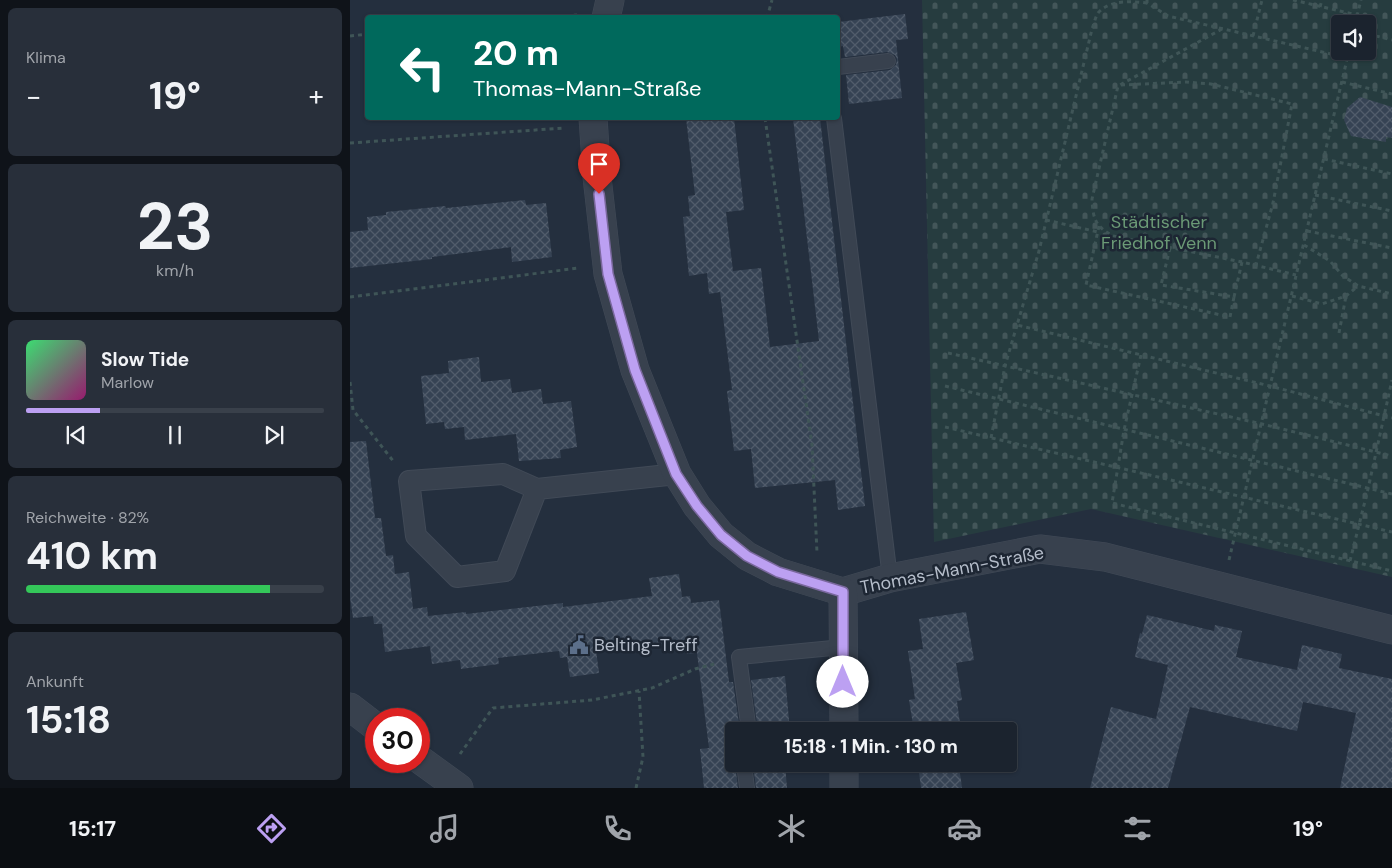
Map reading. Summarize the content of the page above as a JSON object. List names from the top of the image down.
{
  "streets": {
    "street": ["Thomas-Mann-Straße"]
  },
  "parks": ["Städtischer Friedhof Venn"],
  "places": {
    "public building": ["Belting-Treff"]
  },
  "page": {
    "tile": [
      "Klima",
      ["23", "km/h"],
      ["Reichweite · 82%", "410 km"],
      ["Ankunft", "15:18"]
    ],
    "turn": ["20 m", "Thomas-Mann-Straße"],
    "heat": ["−", "19°", "+"],
    "song": ["Slow Tide", "Marlow"],
    "limit": "30",
    "trip": "15:18 · 1 Min. · 130 m",
    "tabs": ["15:17", "19°"]
  }
}
